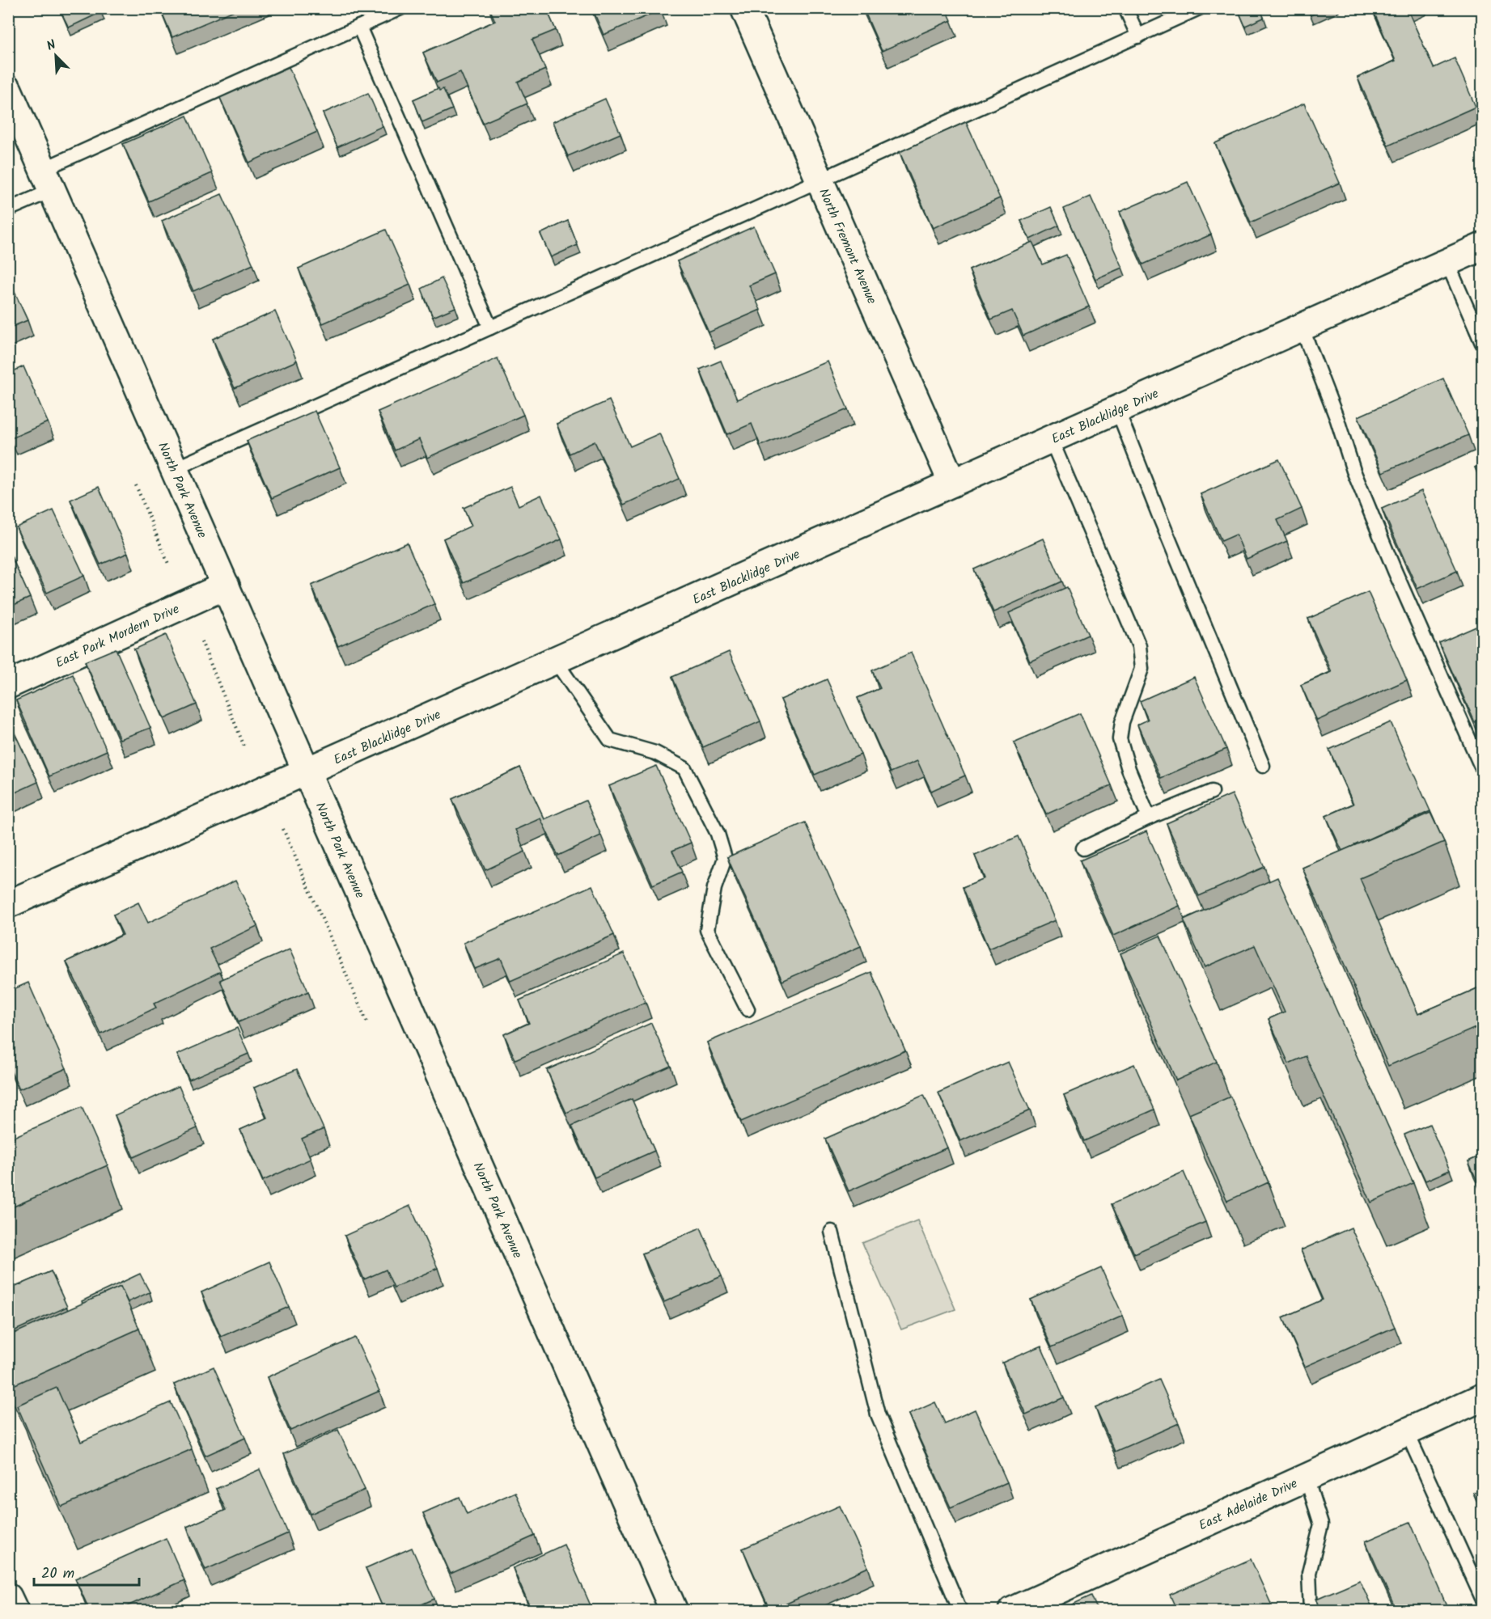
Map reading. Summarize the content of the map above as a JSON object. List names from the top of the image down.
{
  "streets": {
    "street": [
      "North Fremont Avenue",
      "East Blacklidge Drive",
      "North Park Avenue",
      "East Park Mordern Drive",
      "East Adelaide Drive"
    ]
  },
  "crossings": [
    ["North Fremont Avenue", "East Blacklidge Drive"],
    ["East Blacklidge Drive", "North Park Avenue"],
    ["North Park Avenue", "East Park Mordern Drive"]
  ],
  "scale_bar": "20 m",
  "north": "top left"
}
